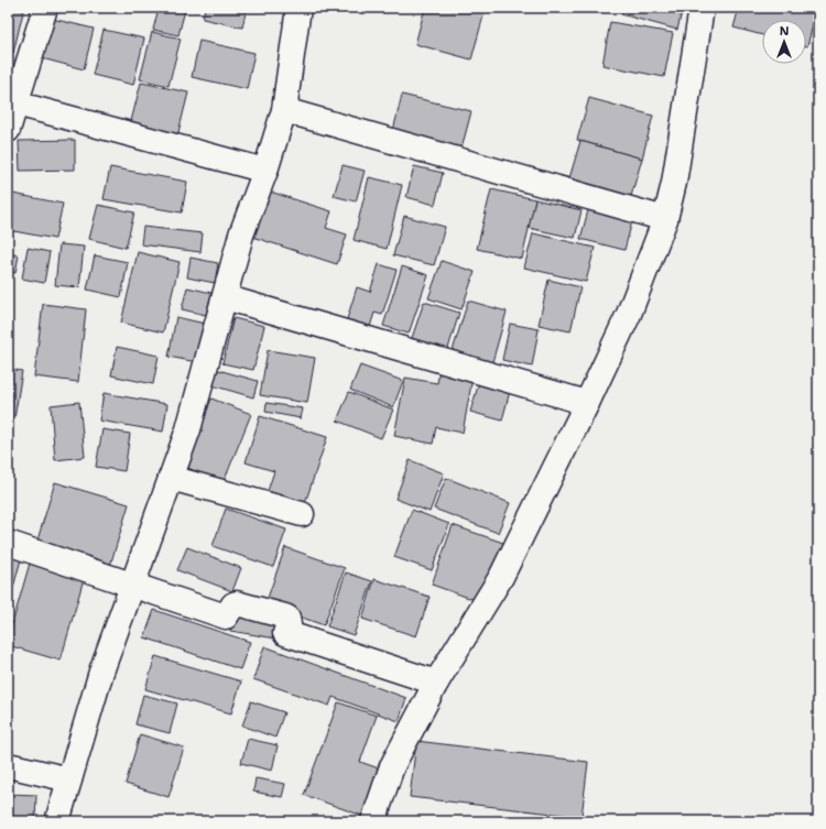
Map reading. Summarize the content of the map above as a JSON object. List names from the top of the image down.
{
  "north": "top"
}
